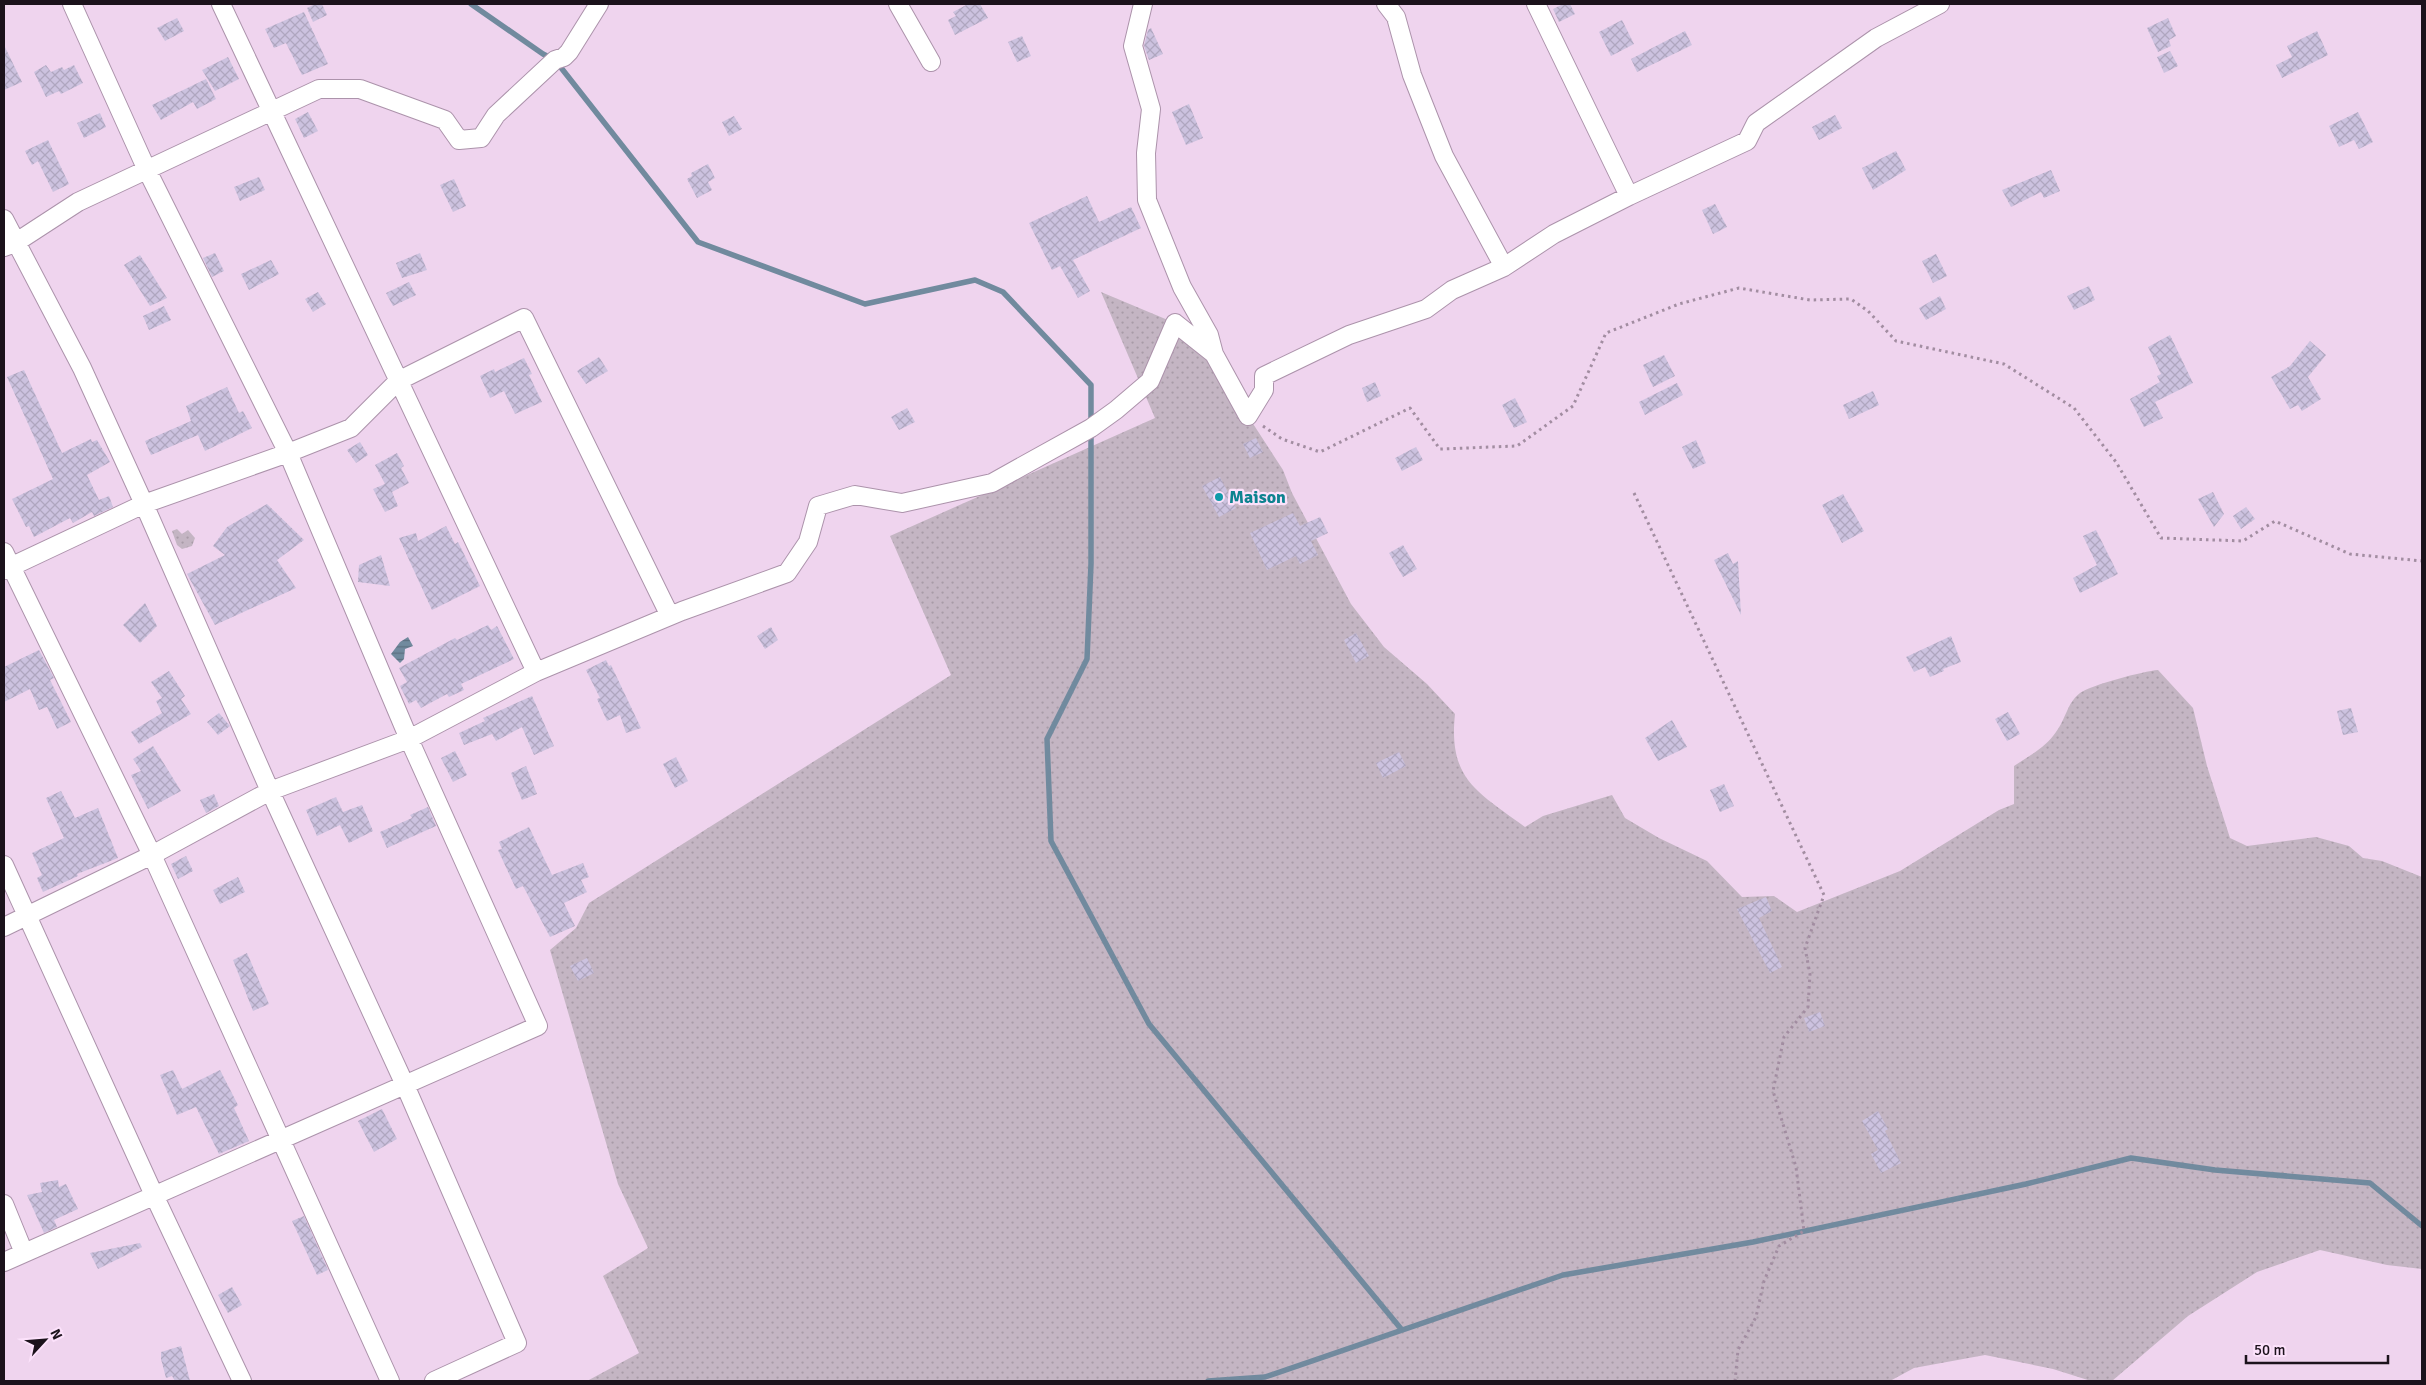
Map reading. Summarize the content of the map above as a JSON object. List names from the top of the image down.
{
  "places": ["Maison"],
  "scale_bar": "50 m",
  "north": "top right"
}
